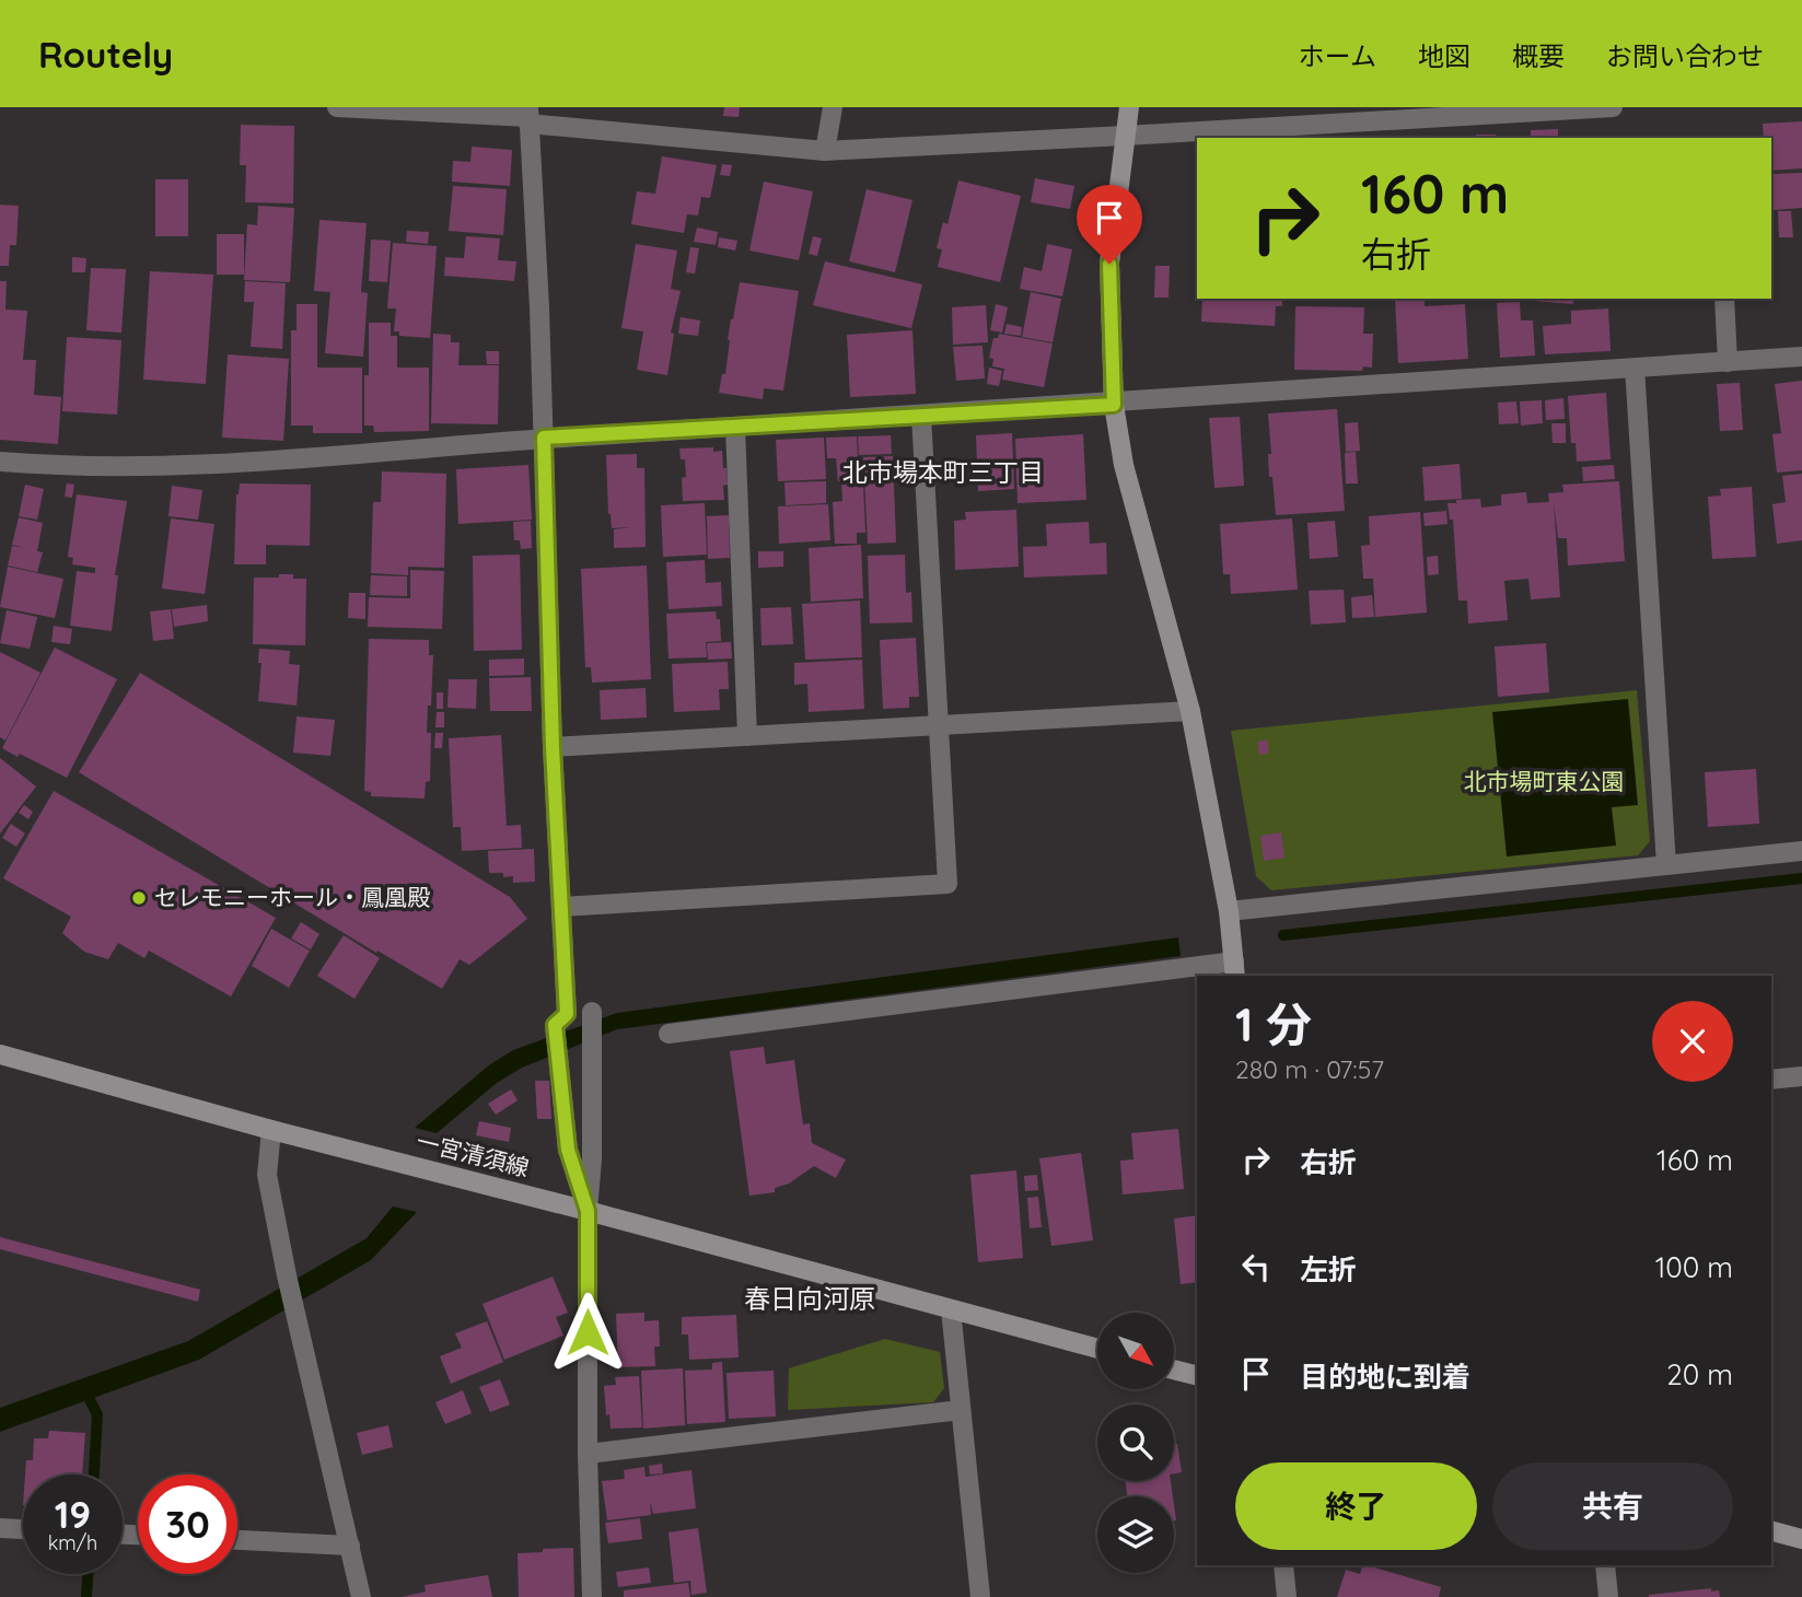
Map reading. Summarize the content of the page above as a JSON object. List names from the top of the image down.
{
  "streets": {
    "main road": ["一宮清須線"]
  },
  "districts": ["北市場本町三丁目", "春日向河原"],
  "parks": ["北市場町東公園"],
  "places": ["セレモニーホール・鳳凰殿"],
  "north": "bottom right",
  "page": {
    "header": "Routely",
    "nav": [
      "ホーム",
      "地図",
      "概要",
      "お問い合わせ"
    ],
    "turn": ["160 m", "右折"],
    "heading": ["1 分", "280 m · 07:57"],
    "list": [
      {
        "name": "右折",
        "value": "160 m"
      },
      {
        "name": "左折",
        "value": "100 m"
      },
      {
        "name": "目的地に到着",
        "value": "20 m"
      }
    ],
    "buttons": ["終了", "共有"],
    "speed": "19 km/h",
    "limit": "30"
  }
}
